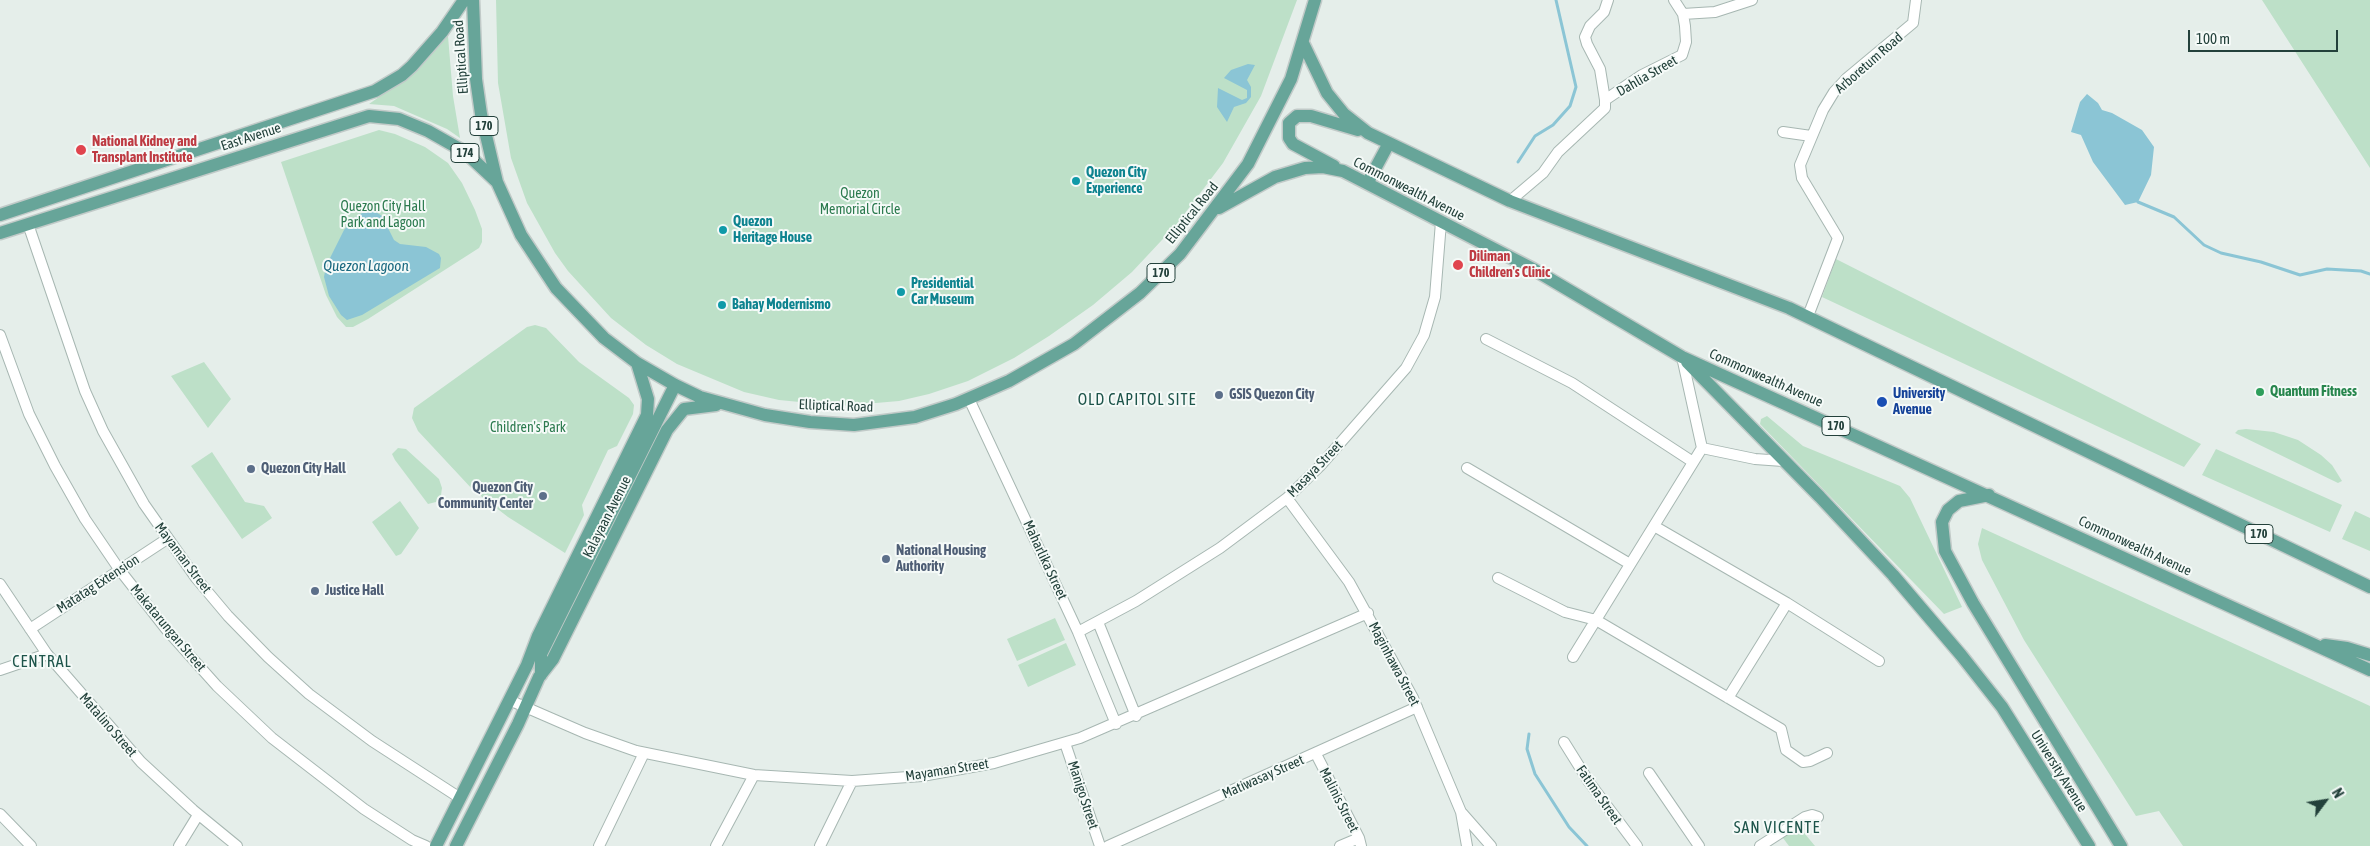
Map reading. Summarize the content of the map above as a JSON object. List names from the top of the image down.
{
  "streets": {
    "main road": [
      "Elliptical Road",
      "170",
      "East Avenue",
      "174",
      "Commonwealth Avenue",
      "Kalayaan Avenue",
      "University Avenue"
    ],
    "street": [
      "Arboretum Road",
      "Dahlia Street",
      "Masaya Street",
      "Mayaman Street",
      "Maharlika Street",
      "Matatag Extension",
      "Makatarungan Street",
      "Maginhawa Street",
      "Matalino Street",
      "Matiwasay Street",
      "Manigo Street",
      "Fatima Street",
      "Malinis Street"
    ]
  },
  "crossings": [
    ["Elliptical Road", "170"],
    ["Elliptical Road", "East Avenue"],
    ["Elliptical Road", "Commonwealth Avenue"],
    ["Elliptical Road", "Kalayaan Avenue"],
    ["Elliptical Road", "Maharlika Street"],
    ["Arboretum Road", "170"],
    ["Dahlia Street", "170"],
    ["East Avenue", "Mayaman Street"],
    ["Commonwealth Avenue", "Masaya Street"],
    ["Commonwealth Avenue", "University Avenue"],
    ["Masaya Street", "Maharlika Street"],
    ["Masaya Street", "Maginhawa Street"],
    ["Kalayaan Avenue", "Mayaman Street"],
    ["Mayaman Street", "Maharlika Street"],
    ["Mayaman Street", "Matatag Extension"],
    ["Mayaman Street", "Maginhawa Street"],
    ["Mayaman Street", "Manigo Street"],
    ["Matatag Extension", "Makatarungan Street"],
    ["Matatag Extension", "Matalino Street"],
    ["Maginhawa Street", "Matiwasay Street"],
    ["Matiwasay Street", "Malinis Street"]
  ],
  "districts": ["OLD CAPITOL SITE", "CENTRAL", "SAN VICENTE"],
  "water": ["Quezon Lagoon"],
  "parks": ["Quezon Memorial Circle", "Quezon City Hall Park and Lagoon", "Children's Park"],
  "places": [
    "National Kidney and Transplant Institute",
    "Quezon City Experience",
    "Quezon Heritage House",
    "Diliman Children's Clinic",
    "Presidential Car Museum",
    "Bahay Modernismo",
    "Quantum Fitness",
    "GSIS Quezon City",
    "University Avenue",
    "Quezon City Hall",
    "Quezon City Community Center",
    "National Housing Authority",
    "Justice Hall"
  ],
  "scale_bar": "100 m",
  "north": "top right"
}
